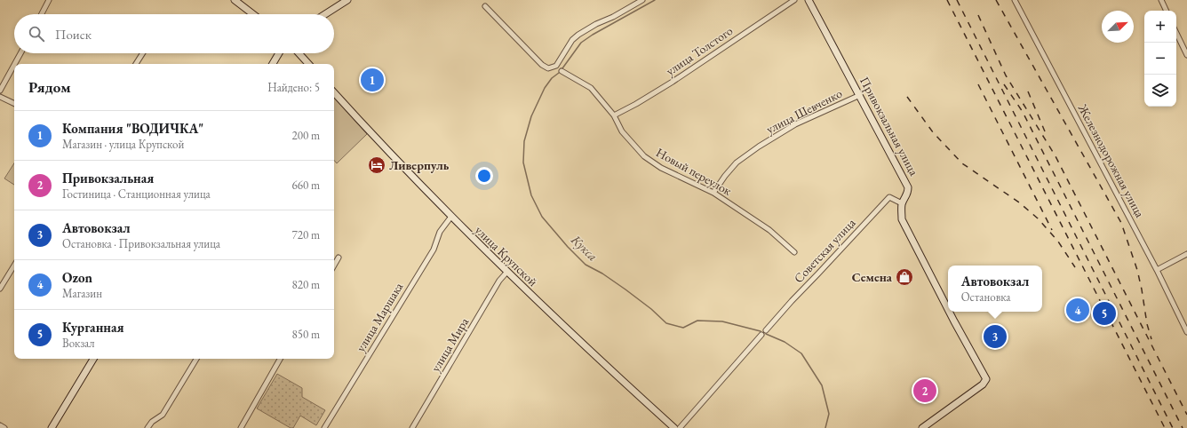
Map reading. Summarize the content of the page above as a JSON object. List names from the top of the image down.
{
  "streets": {
    "street": [
      "улица Толстого",
      "улица Шевченко",
      "Привокзальная улица",
      "Железнодорожная улица",
      "Новый переулок",
      "Советская улица",
      "улица Крупской",
      "улица Маршака",
      "улица Мира"
    ]
  },
  "crossings": [
    ["улица Толстого", "Новый переулок"],
    ["улица Шевченко", "Привокзальная улица"],
    ["улица Шевченко", "Новый переулок"],
    ["Привокзальная улица", "Советская улица"],
    ["улица Крупской", "улица Маршака"],
    ["улица Крупской", "улица Мира"]
  ],
  "water": ["Кукса"],
  "places": {
    "hotel": ["Ливерпуль"],
    "shop": ["Семена"]
  },
  "north": "top right",
  "page": {
    "map_buttons": ["+", "−"],
    "search": "Поиск",
    "heading": ["Рядом", "Найдено: 5"],
    "pins": [
      "1",
      "4",
      "5",
      "3",
      "2"
    ],
    "list": [
      {
        "mark": "1",
        "name": "Компания \"ВОДИЧКА\"",
        "note": "Магазин · улица Крупской",
        "value": "200 m"
      },
      {
        "mark": "2",
        "name": "Привокзальная",
        "note": "Гостиница · Станционная улица",
        "value": "660 m"
      },
      {
        "mark": "3",
        "name": "Автовокзал",
        "note": "Остановка · Привокзальная улица",
        "value": "720 m"
      },
      {
        "mark": "4",
        "name": "Ozon",
        "note": "Магазин",
        "value": "820 m"
      },
      {
        "mark": "5",
        "name": "Курганная",
        "note": "Вокзал",
        "value": "850 m"
      }
    ],
    "popup": ["Автовокзал", "Остановка"]
  }
}
